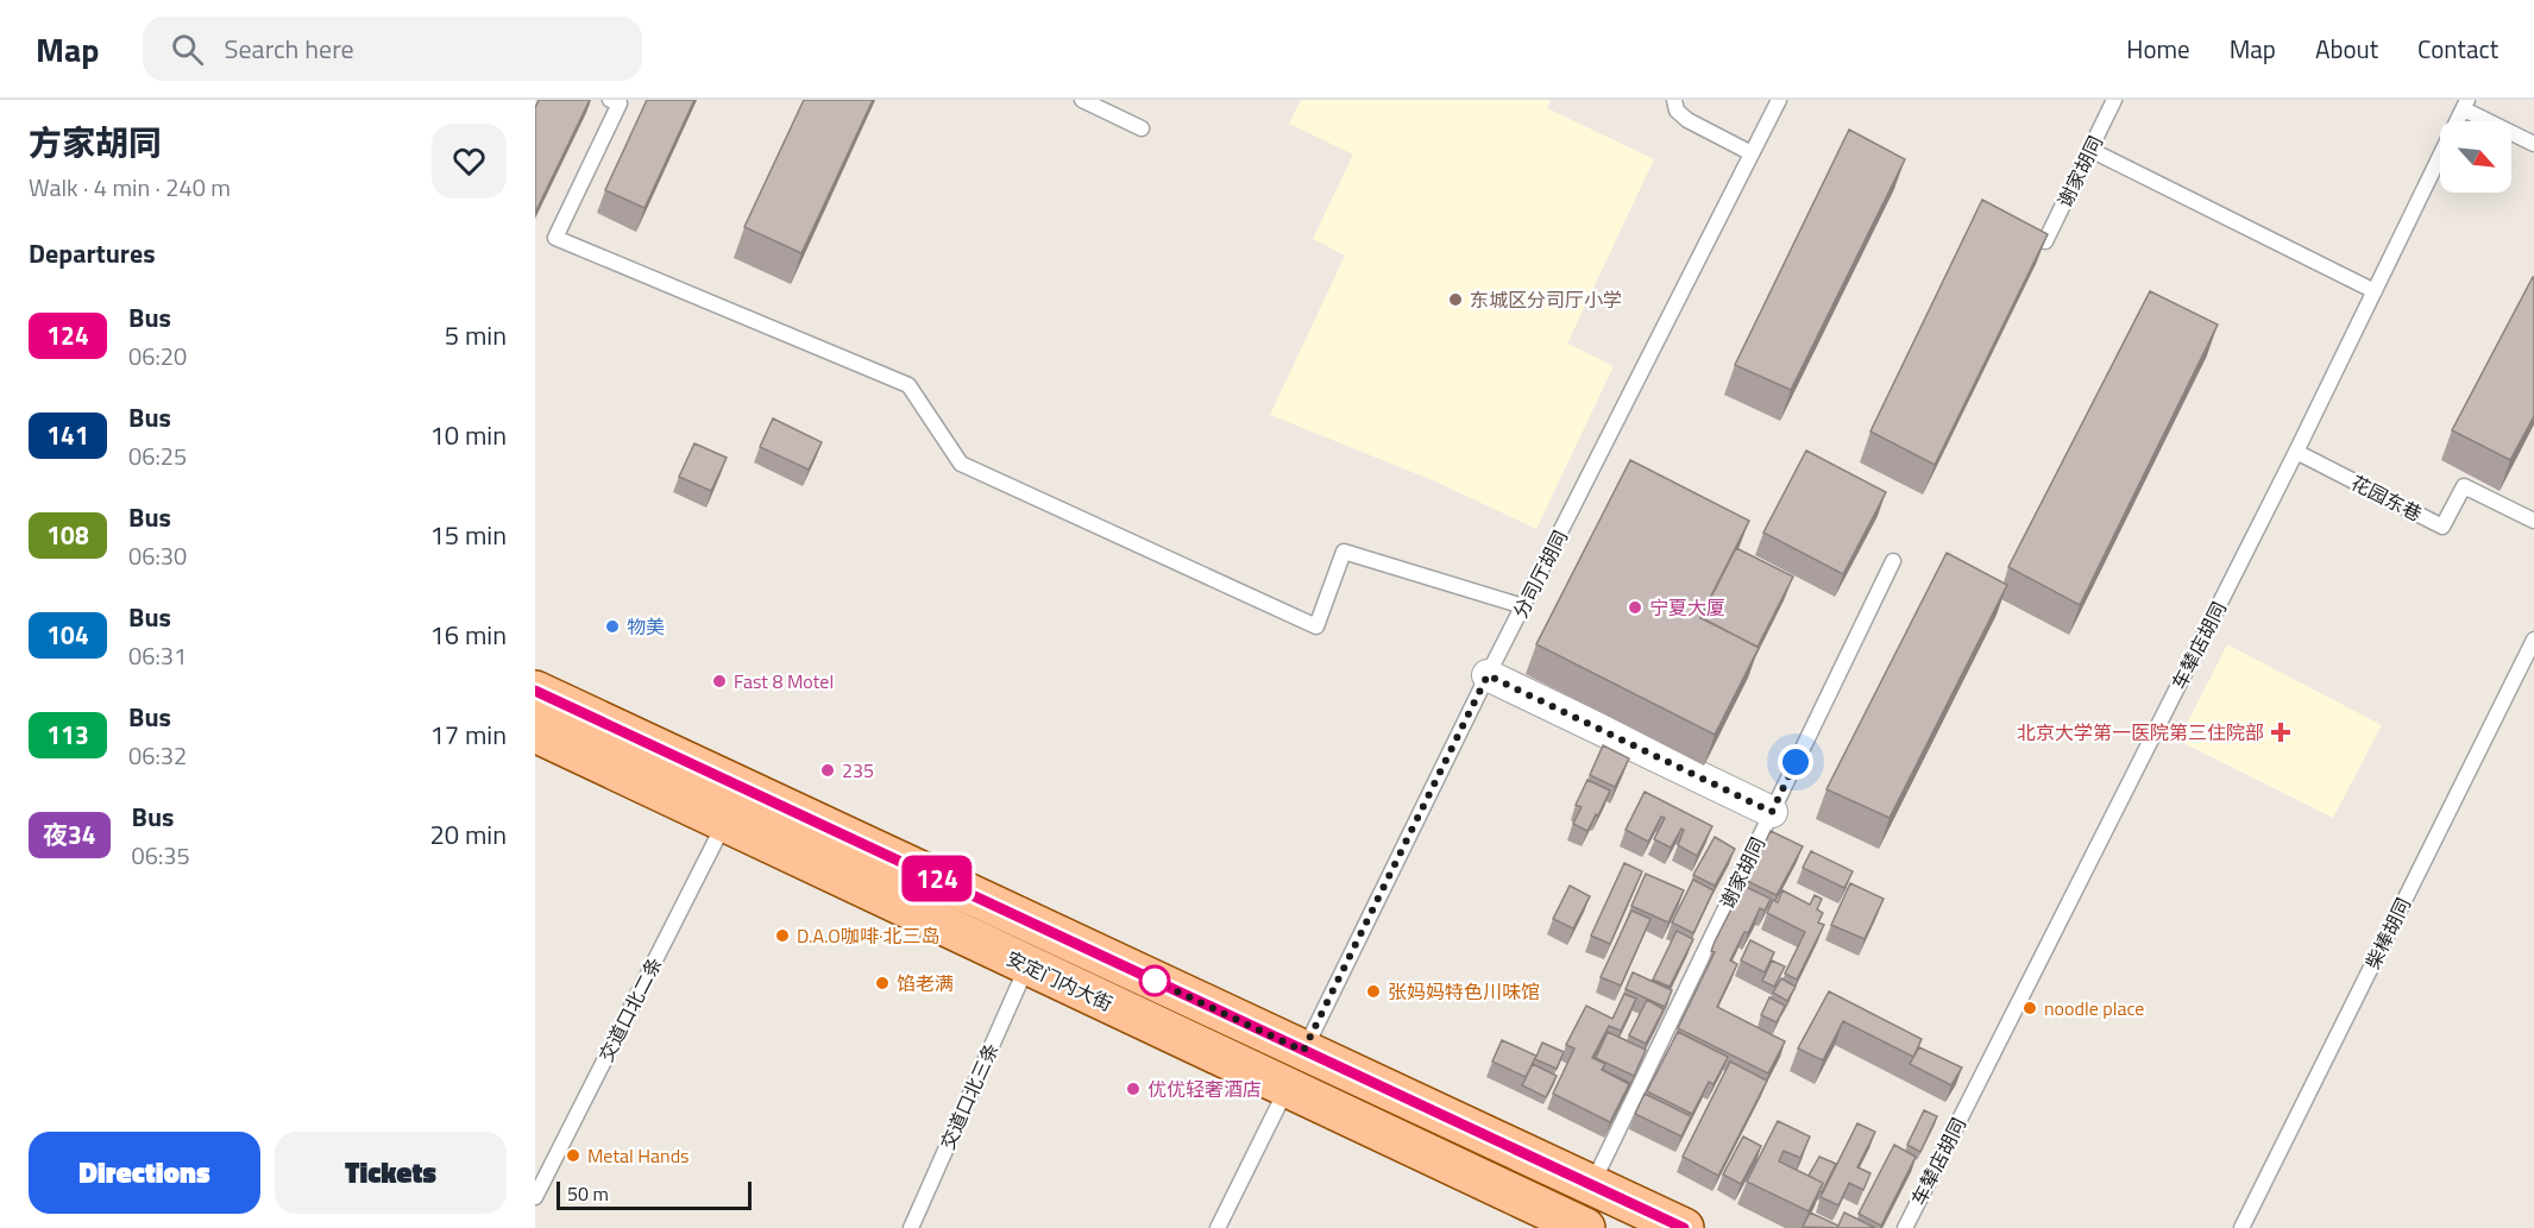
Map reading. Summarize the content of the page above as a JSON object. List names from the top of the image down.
{
  "streets": {
    "main road": ["安定门内大街"],
    "lane": [
      "谢家胡同",
      "花园东巷",
      "分司厅胡同",
      "车辇店胡同",
      "柴棒胡同",
      "交道口北二条",
      "交道口北三条"
    ]
  },
  "crossings": [
    ["谢家胡同", "安定门内大街"],
    ["花园东巷", "车辇店胡同"],
    ["分司厅胡同", "安定门内大街"],
    ["安定门内大街", "交道口北二条"],
    ["安定门内大街", "交道口北三条"]
  ],
  "places": {
    "other": [
      "东城区分司厅小学",
      "宁夏大厦",
      "物美",
      "Fast 8 Motel",
      "235",
      "D.A.O咖啡·北三岛",
      "馅老满",
      "张妈妈特色川味馆",
      "noodle place",
      "优优轻奢酒店",
      "Metal Hands"
    ],
    "health": ["北京大学第一医院第三住院部"]
  },
  "lines": ["bus line 124"],
  "scale_bar": "50 m",
  "north": "bottom right",
  "page": {
    "header": "Map",
    "search": "Search here",
    "nav": [
      "Home",
      "Map",
      "About",
      "Contact"
    ],
    "heading": [
      ["方家胡同", "Walk · 4 min · 240 m"],
      "Departures"
    ],
    "on_map": "124",
    "list": [
      {
        "mark": "124",
        "name": "Bus",
        "note": "06:20",
        "value": "5 min"
      },
      {
        "mark": "141",
        "name": "Bus",
        "note": "06:25",
        "value": "10 min"
      },
      {
        "mark": "108",
        "name": "Bus",
        "note": "06:30",
        "value": "15 min"
      },
      {
        "mark": "104",
        "name": "Bus",
        "note": "06:31",
        "value": "16 min"
      },
      {
        "mark": "113",
        "name": "Bus",
        "note": "06:32",
        "value": "17 min"
      },
      {
        "mark": "夜34",
        "name": "Bus",
        "note": "06:35",
        "value": "20 min"
      }
    ],
    "buttons": ["Directions", "Tickets"],
    "scale": "50 m"
  }
}
